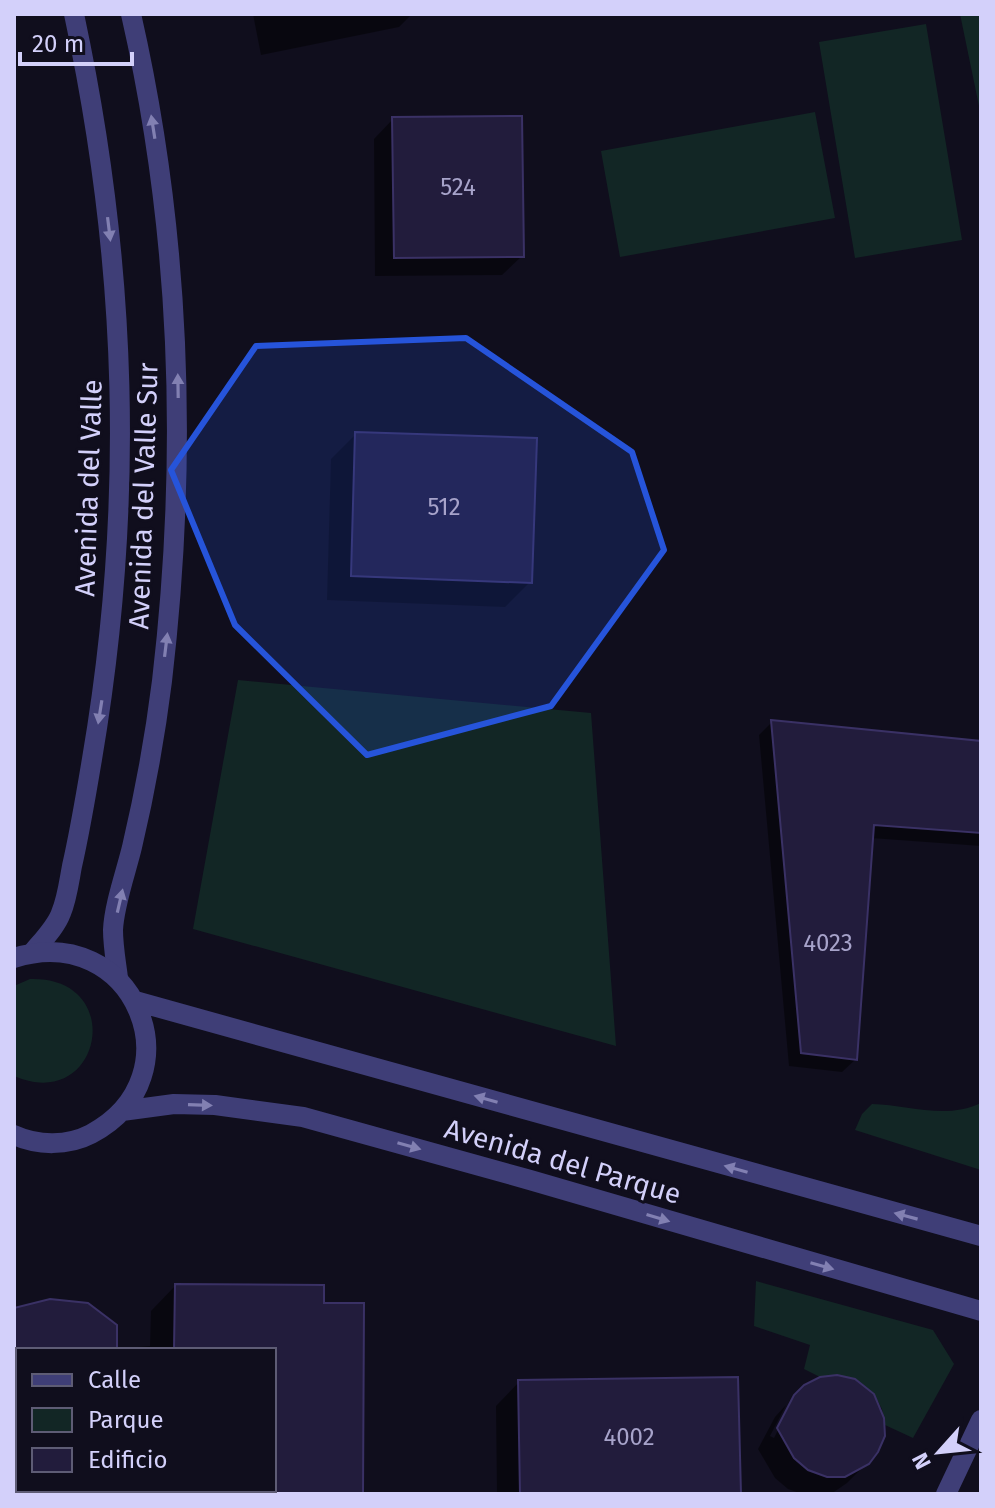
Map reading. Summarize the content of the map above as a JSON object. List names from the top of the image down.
{
  "streets": {
    "street": ["Avenida del Valle", "Avenida del Valle Sur", "Avenida del Parque"]
  },
  "one_way": ["Avenida del Valle", "Avenida del Valle Sur"],
  "house_numbers": [
    "524",
    "512",
    "4023",
    "4002"
  ],
  "legend": ["Calle", "Parque", "Edificio"],
  "scale_bar": "20 m",
  "north": "bottom left"
}
